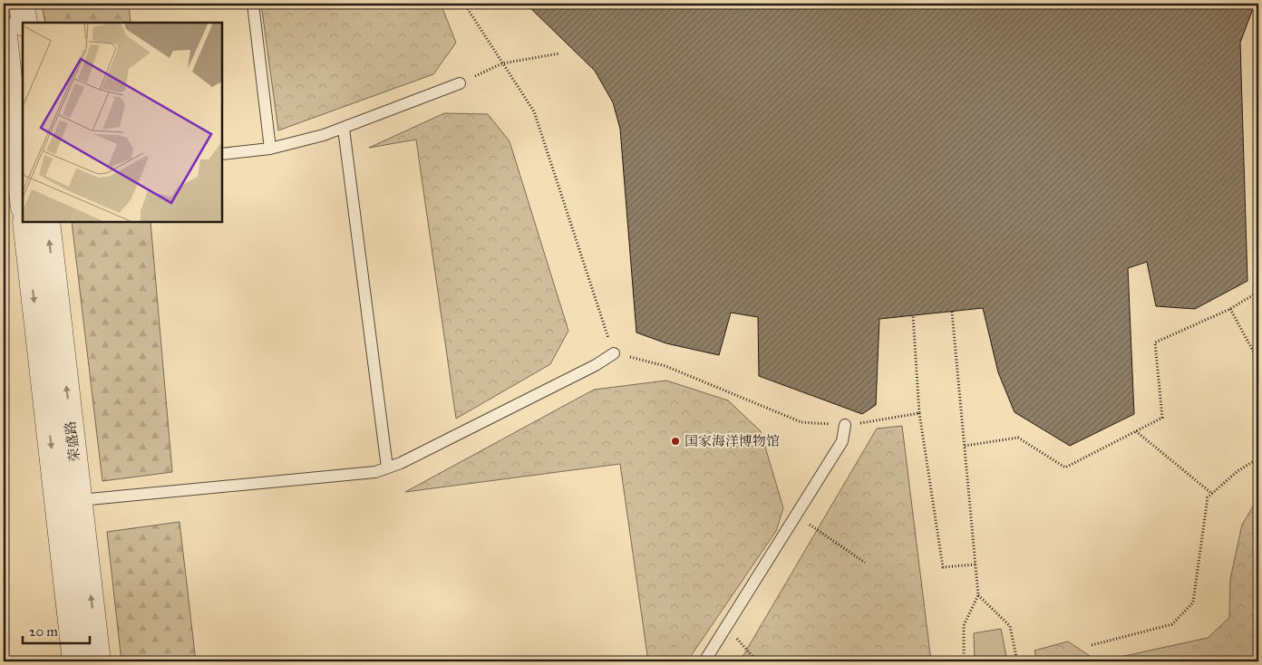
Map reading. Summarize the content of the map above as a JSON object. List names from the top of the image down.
{
  "streets": {
    "street": ["荣盛路"]
  },
  "places": ["国家海洋博物馆"],
  "scale_bar": "20 m"
}
